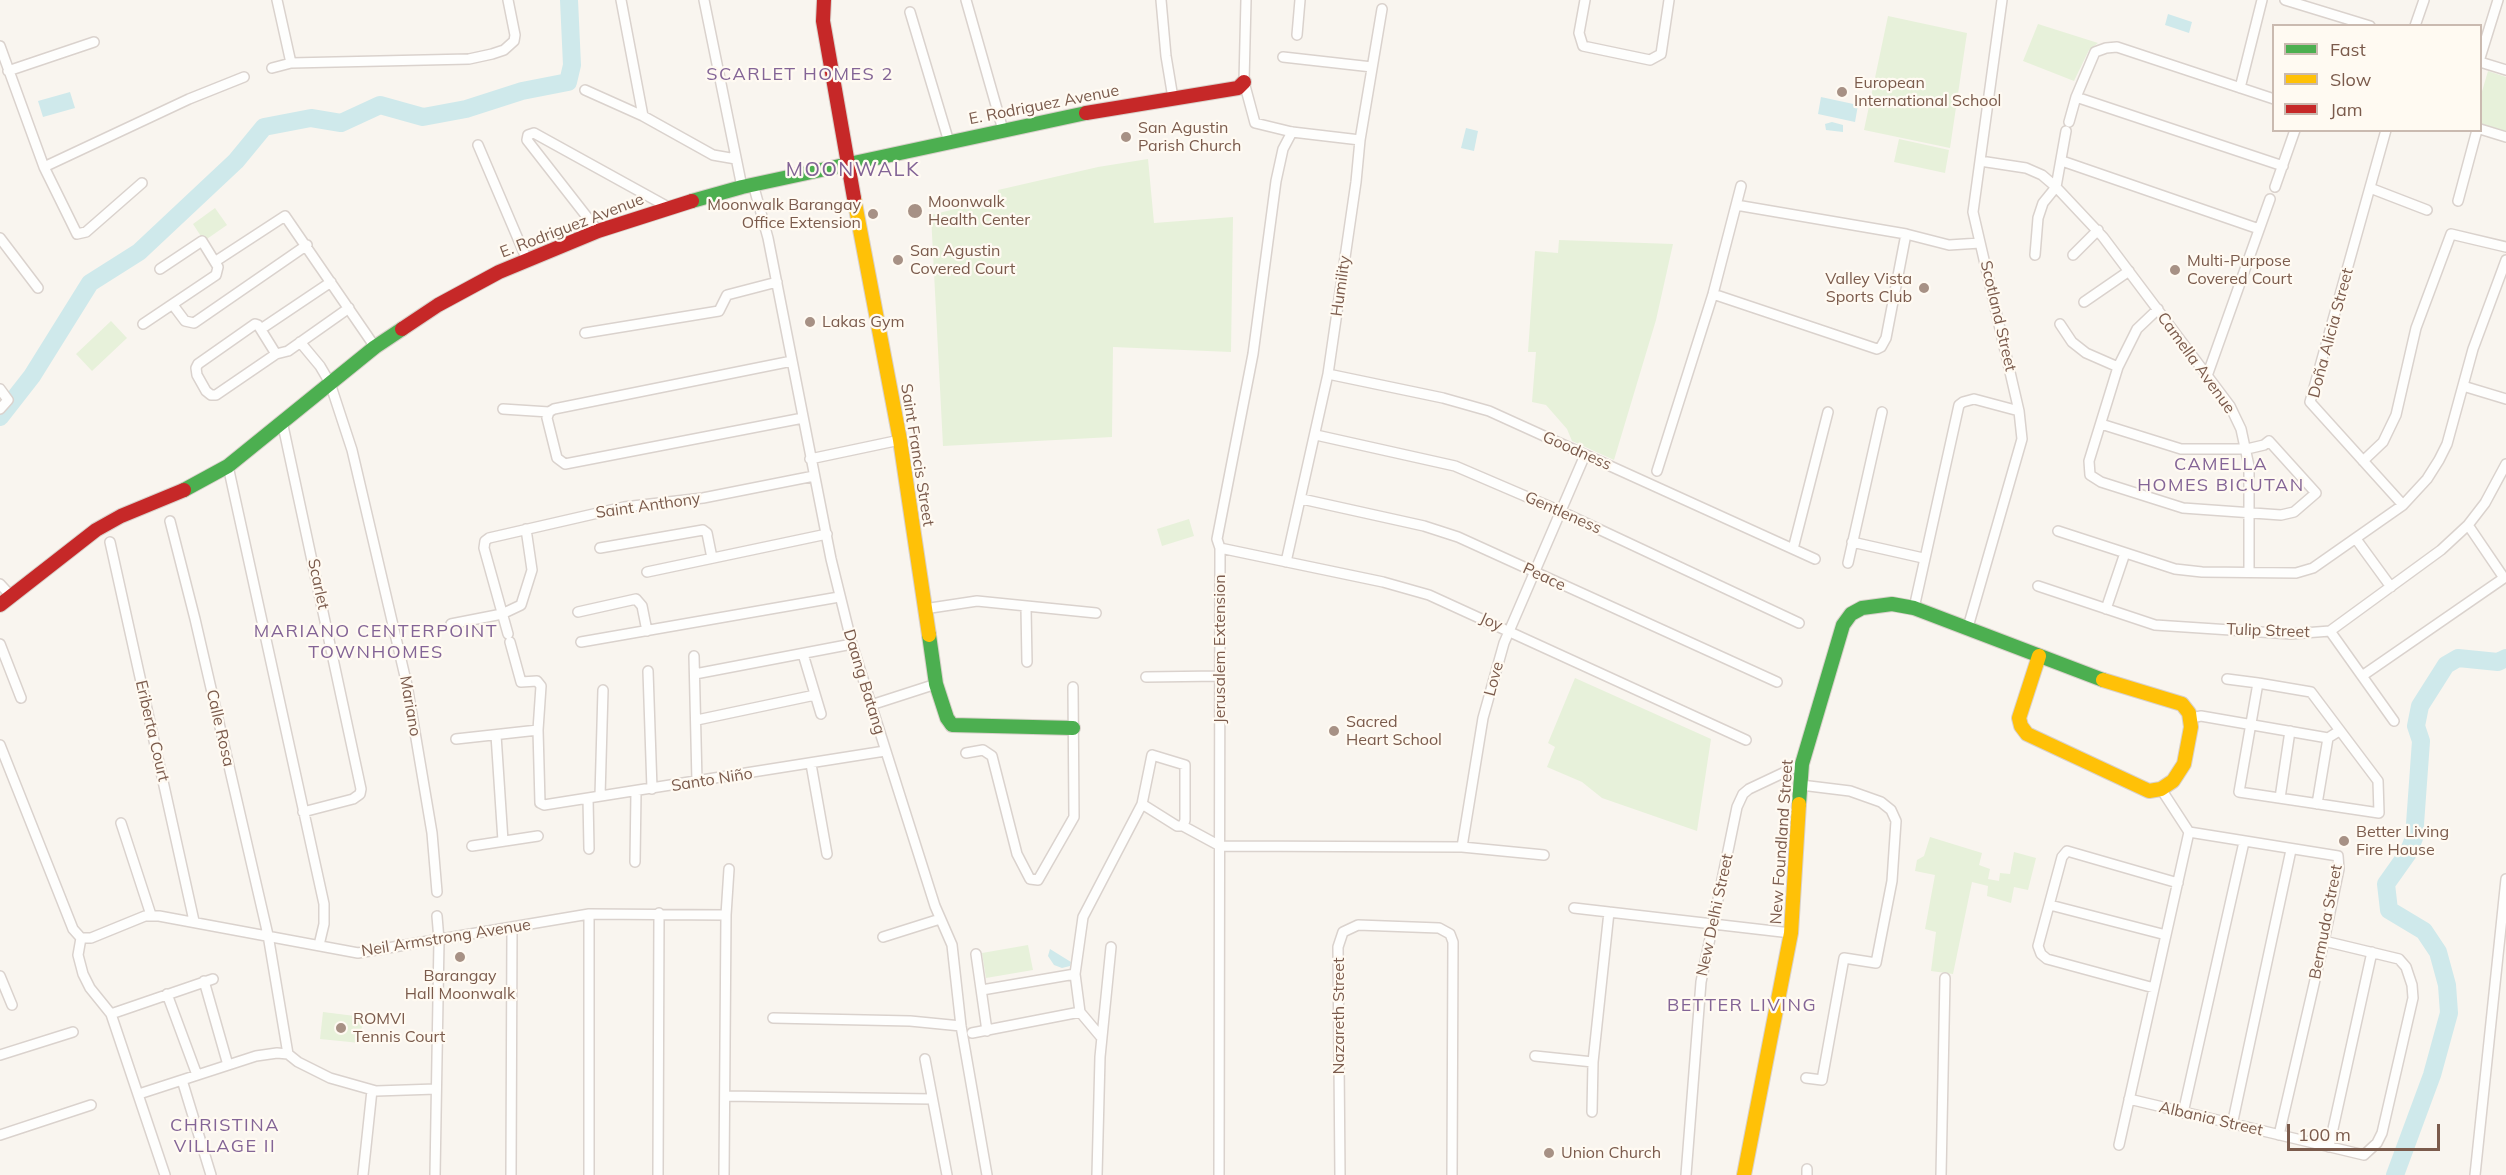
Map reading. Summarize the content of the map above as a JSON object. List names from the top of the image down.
{
  "streets": {
    "street": [
      "E. Rodriguez Avenue",
      "Humility",
      "Scotland Street",
      "Doña Alicia Street",
      "Camella Avenue",
      "Goodness",
      "Saint Francis Street",
      "Saint Anthony",
      "Gentleness",
      "Peace",
      "Scarlet",
      "Joy",
      "Tulip Street",
      "Jerusalem Extension",
      "Love",
      "Daang Batang",
      "Mariano",
      "Calle Rosa",
      "Eriberta Court",
      "Santo Niño",
      "New Foundland Street",
      "New Delhi Street",
      "Bermuda Street",
      "Neil Armstrong Avenue",
      "Nazareth Street",
      "Albania Street"
    ]
  },
  "crossings": [
    ["E. Rodriguez Avenue", "Saint Francis Street"],
    ["E. Rodriguez Avenue", "Scarlet"],
    ["E. Rodriguez Avenue", "Daang Batang"],
    ["E. Rodriguez Avenue", "Mariano"],
    ["Humility", "Goodness"],
    ["Humility", "Gentleness"],
    ["Humility", "Peace"],
    ["Humility", "Joy"],
    ["Scotland Street", "Camella Avenue"],
    ["Scotland Street", "New Foundland Street"],
    ["Goodness", "Love"],
    ["Saint Anthony", "Daang Batang"],
    ["Gentleness", "Love"],
    ["Peace", "Love"],
    ["Joy", "Jerusalem Extension"],
    ["Joy", "Love"],
    ["Daang Batang", "Santo Niño"],
    ["Calle Rosa", "Neil Armstrong Avenue"],
    ["Eriberta Court", "Neil Armstrong Avenue"],
    ["New Foundland Street", "New Delhi Street"],
    ["Bermuda Street", "Albania Street"]
  ],
  "districts": [
    "SCARLET HOMES 2",
    "MOONWALK",
    "CAMELLA HOMES BICUTAN",
    "MARIANO CENTERPOINT TOWNHOMES",
    "BETTER LIVING",
    "CHRISTINA VILLAGE II"
  ],
  "places": [
    "European International School",
    "San Agustin Parish Church",
    "Moonwalk Health Center",
    "Moonwalk Barangay Office Extension",
    "San Agustin Covered Court",
    "Multi-Purpose Covered Court",
    "Valley Vista Sports Club",
    "Lakas Gym",
    "Sacred Heart School",
    "Better Living Fire House",
    "Barangay Hall Moonwalk",
    "ROMVI Tennis Court",
    "Union Church"
  ],
  "legend": ["Fast", "Slow", "Jam"],
  "scale_bar": "100 m"
}
